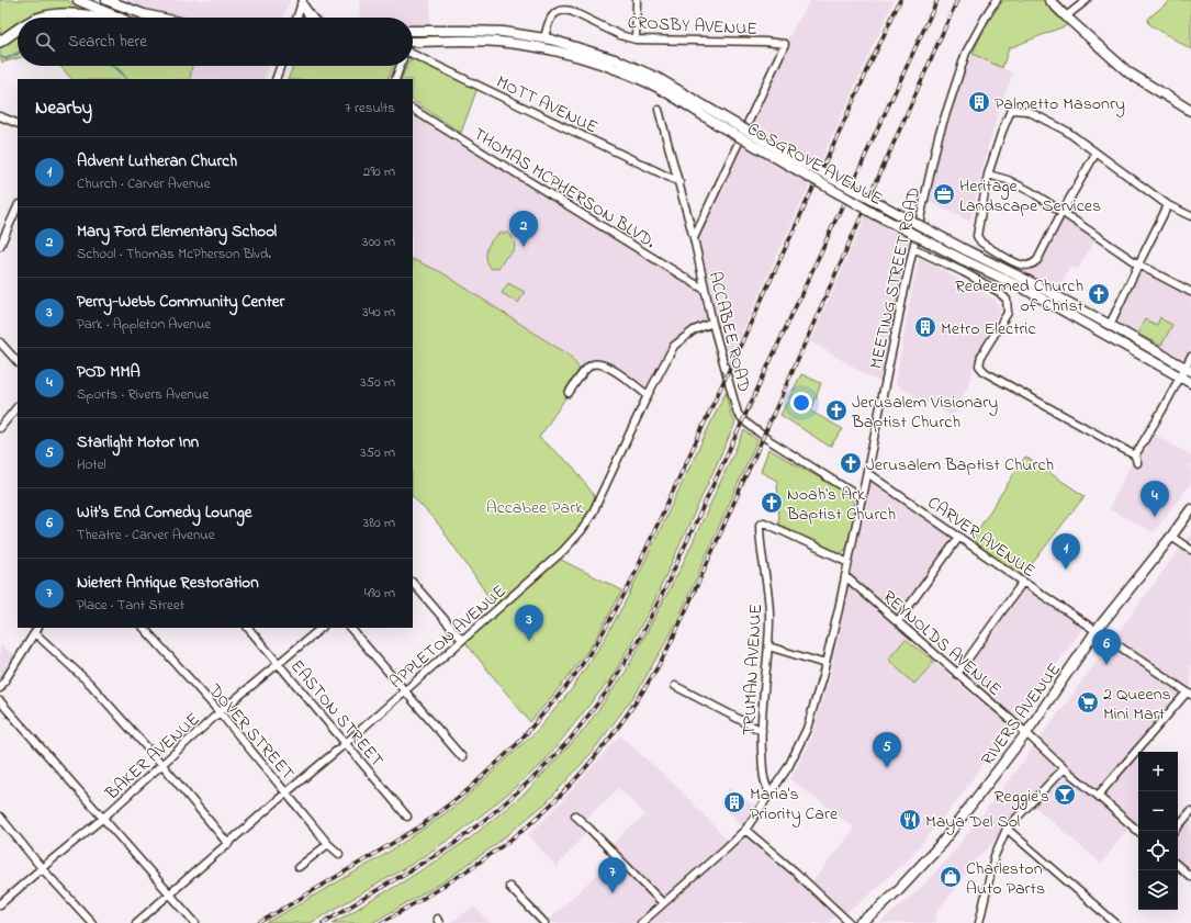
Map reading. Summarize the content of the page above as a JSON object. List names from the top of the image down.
{
  "streets": {
    "main road": ["COSGROVE AVENUE", "RIVERS AVENUE"],
    "street": [
      "CROSBY AVENUE",
      "MOTT AVENUE",
      "THOMAS MCPHERSON BLVD.",
      "MEETING STREET ROAD",
      "ACCABEE ROAD",
      "CARVER AVENUE",
      "APPLETON AVENUE",
      "REYNOLDS AVENUE",
      "TRUMAN AVENUE",
      "EASTON STREET",
      "DOVER STREET",
      "BAKER AVENUE"
    ]
  },
  "crossings": [
    ["CROSBY AVENUE", "COSGROVE AVENUE"],
    ["CROSBY AVENUE", "ACCABEE ROAD"],
    ["MOTT AVENUE", "ACCABEE ROAD"],
    ["THOMAS MCPHERSON BLVD.", "ACCABEE ROAD"],
    ["MEETING STREET ROAD", "ACCABEE ROAD"],
    ["MEETING STREET ROAD", "CARVER AVENUE"],
    ["MEETING STREET ROAD", "REYNOLDS AVENUE"],
    ["MEETING STREET ROAD", "TRUMAN AVENUE"],
    ["ACCABEE ROAD", "APPLETON AVENUE"],
    ["CARVER AVENUE", "RIVERS AVENUE"],
    ["APPLETON AVENUE", "EASTON STREET"],
    ["APPLETON AVENUE", "DOVER STREET"],
    ["REYNOLDS AVENUE", "RIVERS AVENUE"],
    ["EASTON STREET", "BAKER AVENUE"],
    ["DOVER STREET", "BAKER AVENUE"]
  ],
  "parks": ["Accabee Park"],
  "places": {
    "building": ["Palmetto Masonry", "Metro Electric", "Maria's Priority Care"],
    "office": ["Heritage Landscape Services"],
    "church": [
      "Redeemed Church of Christ",
      "Jerusalem Visionary Baptist Church",
      "Jerusalem Baptist Church",
      "Noah's Ark Baptist Church"
    ],
    "supermarket": ["2 Queens Mini Mart"],
    "bar": ["Reggie's"],
    "restaurant": ["Maya Del Sol"],
    "shop": ["Charleston Auto Parts"]
  },
  "page": {
    "search": "Search here",
    "heading": ["Nearby", "7 results"],
    "list": [
      {
        "mark": "1",
        "name": "Advent Lutheran Church",
        "note": "Church · Carver Avenue",
        "value": "290 m"
      },
      {
        "mark": "2",
        "name": "Mary Ford Elementary School",
        "note": "School · Thomas McPherson Blvd.",
        "value": "300 m"
      },
      {
        "mark": "3",
        "name": "Perry-Webb Community Center",
        "note": "Park · Appleton Avenue",
        "value": "340 m"
      },
      {
        "mark": "4",
        "name": "POD MMA",
        "note": "Sports · Rivers Avenue",
        "value": "350 m"
      },
      {
        "mark": "5",
        "name": "Starlight Motor Inn",
        "note": "Hotel",
        "value": "350 m"
      },
      {
        "mark": "6",
        "name": "Wit's End Comedy Lounge",
        "note": "Theatre · Carver Avenue",
        "value": "380 m"
      },
      {
        "mark": "7",
        "name": "Nietert Antique Restoration",
        "note": "Place · Tant Street",
        "value": "490 m"
      }
    ],
    "pins": [
      "2",
      "4",
      "1",
      "3",
      "6",
      "5",
      "7"
    ],
    "map_buttons": ["+", "−"]
  }
}
